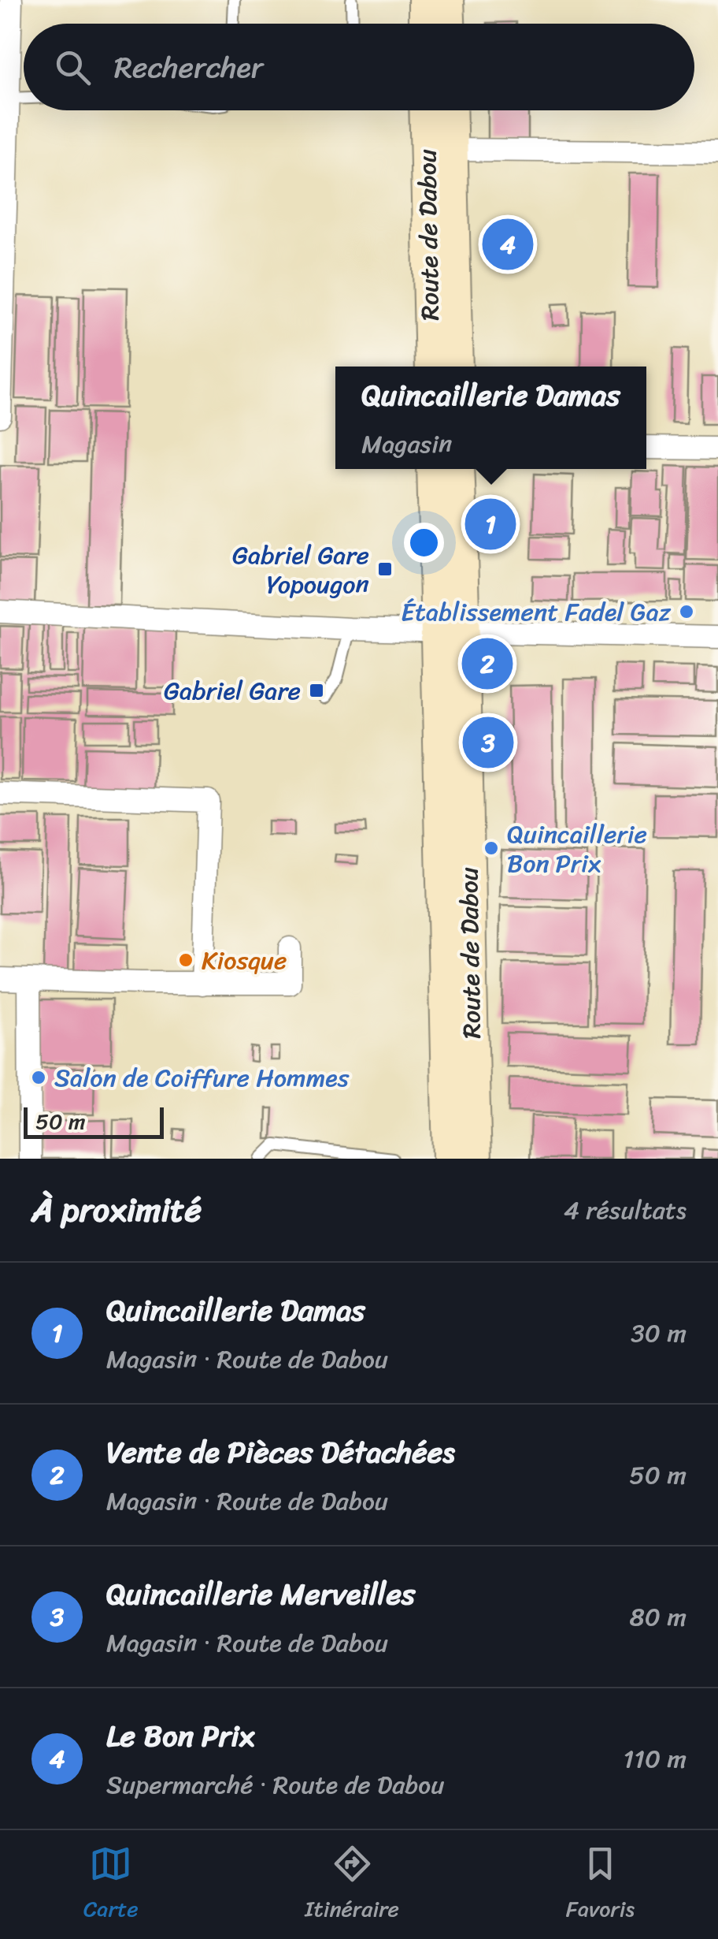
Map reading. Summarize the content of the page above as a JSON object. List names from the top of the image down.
{
  "streets": {
    "street": ["Route de Dabou"]
  },
  "places": {
    "transit": ["Gabriel Gare Yopougon", "Gabriel Gare"],
    "other": [
      "Établissement Fadel Gaz",
      "Quincaillerie Bon Prix",
      "Kiosque",
      "Salon de Coiffure Hommes"
    ]
  },
  "scale_bar": "50 m",
  "page": {
    "search": "Rechercher",
    "pins": [
      "4",
      "1",
      "2",
      "3"
    ],
    "popup": ["Quincaillerie Damas", "Magasin"],
    "scale": "50 m",
    "heading": ["À proximité", "4 résultats"],
    "list": [
      {
        "mark": "1",
        "name": "Quincaillerie Damas",
        "note": "Magasin · Route de Dabou",
        "value": "30 m"
      },
      {
        "mark": "2",
        "name": "Vente de Pièces Détachées",
        "note": "Magasin · Route de Dabou",
        "value": "50 m"
      },
      {
        "mark": "3",
        "name": "Quincaillerie Merveilles",
        "note": "Magasin · Route de Dabou",
        "value": "80 m"
      },
      {
        "mark": "4",
        "name": "Le Bon Prix",
        "note": "Supermarché · Route de Dabou",
        "value": "110 m"
      }
    ],
    "nav": ["Carte", "Itinéraire", "Favoris"]
  }
}
